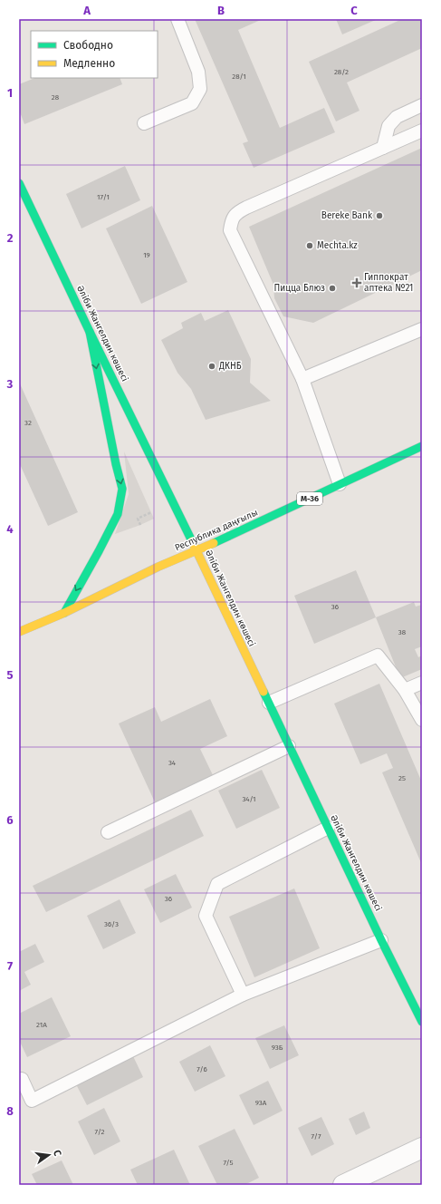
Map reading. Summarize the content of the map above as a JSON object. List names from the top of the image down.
{
  "streets": {
    "street": ["Әліби Жангелдин көшесі", "M-36", "Республика даңғылы"]
  },
  "crossings": [
    ["Әліби Жангелдин көшесі", "Республика даңғылы"]
  ],
  "places": {
    "other": [
      "Bereke Bank",
      "Mechta.kz",
      "Пицца Блюз",
      "ДКНБ"
    ],
    "health": ["Гиппократ аптека №21"]
  },
  "house_numbers": [
    "28/2",
    "28/1",
    "28",
    "17/1",
    "19",
    "32",
    "36",
    "38",
    "34",
    "25",
    "34/1",
    "36",
    "36/3",
    "21А",
    "93Б",
    "7/6",
    "93А",
    "7/2",
    "7/7",
    "7/5"
  ],
  "legend": ["Свободно", "Медленно"],
  "north": "right",
  "grid": {
    "columns": ["A", "B", "C"],
    "rows": [
      "1",
      "2",
      "3",
      "4",
      "5",
      "6",
      "7",
      "8"
    ]
  }
}
